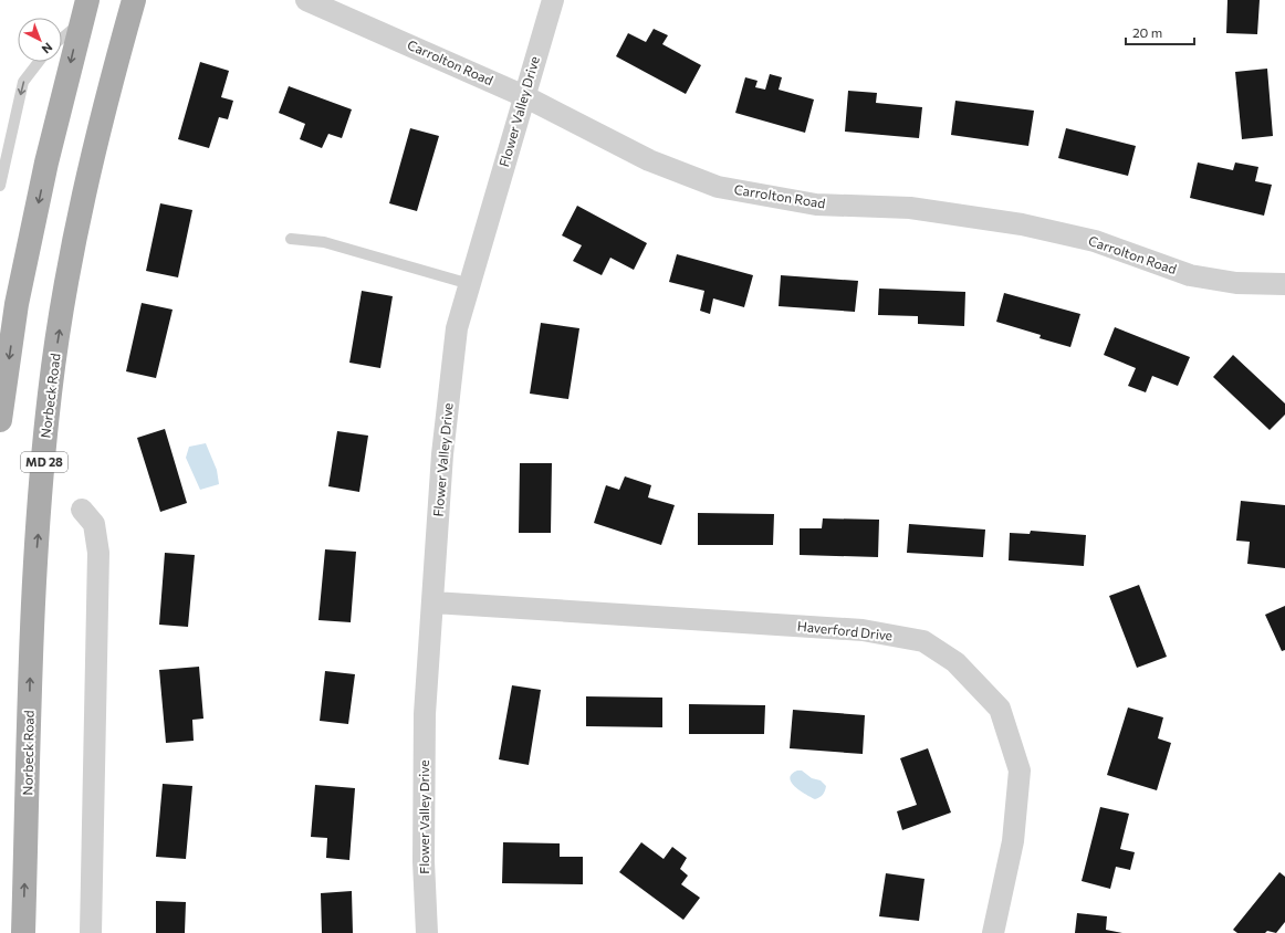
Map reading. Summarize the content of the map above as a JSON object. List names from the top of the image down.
{
  "streets": {
    "main road": ["Norbeck Road", "MD 28"],
    "street": ["Carrolton Road", "Flower Valley Drive", "Haverford Drive"]
  },
  "crossings": [
    ["Carrolton Road", "Flower Valley Drive"],
    ["Flower Valley Drive", "Haverford Drive"]
  ],
  "scale_bar": "20 m",
  "north": "bottom right"
}
